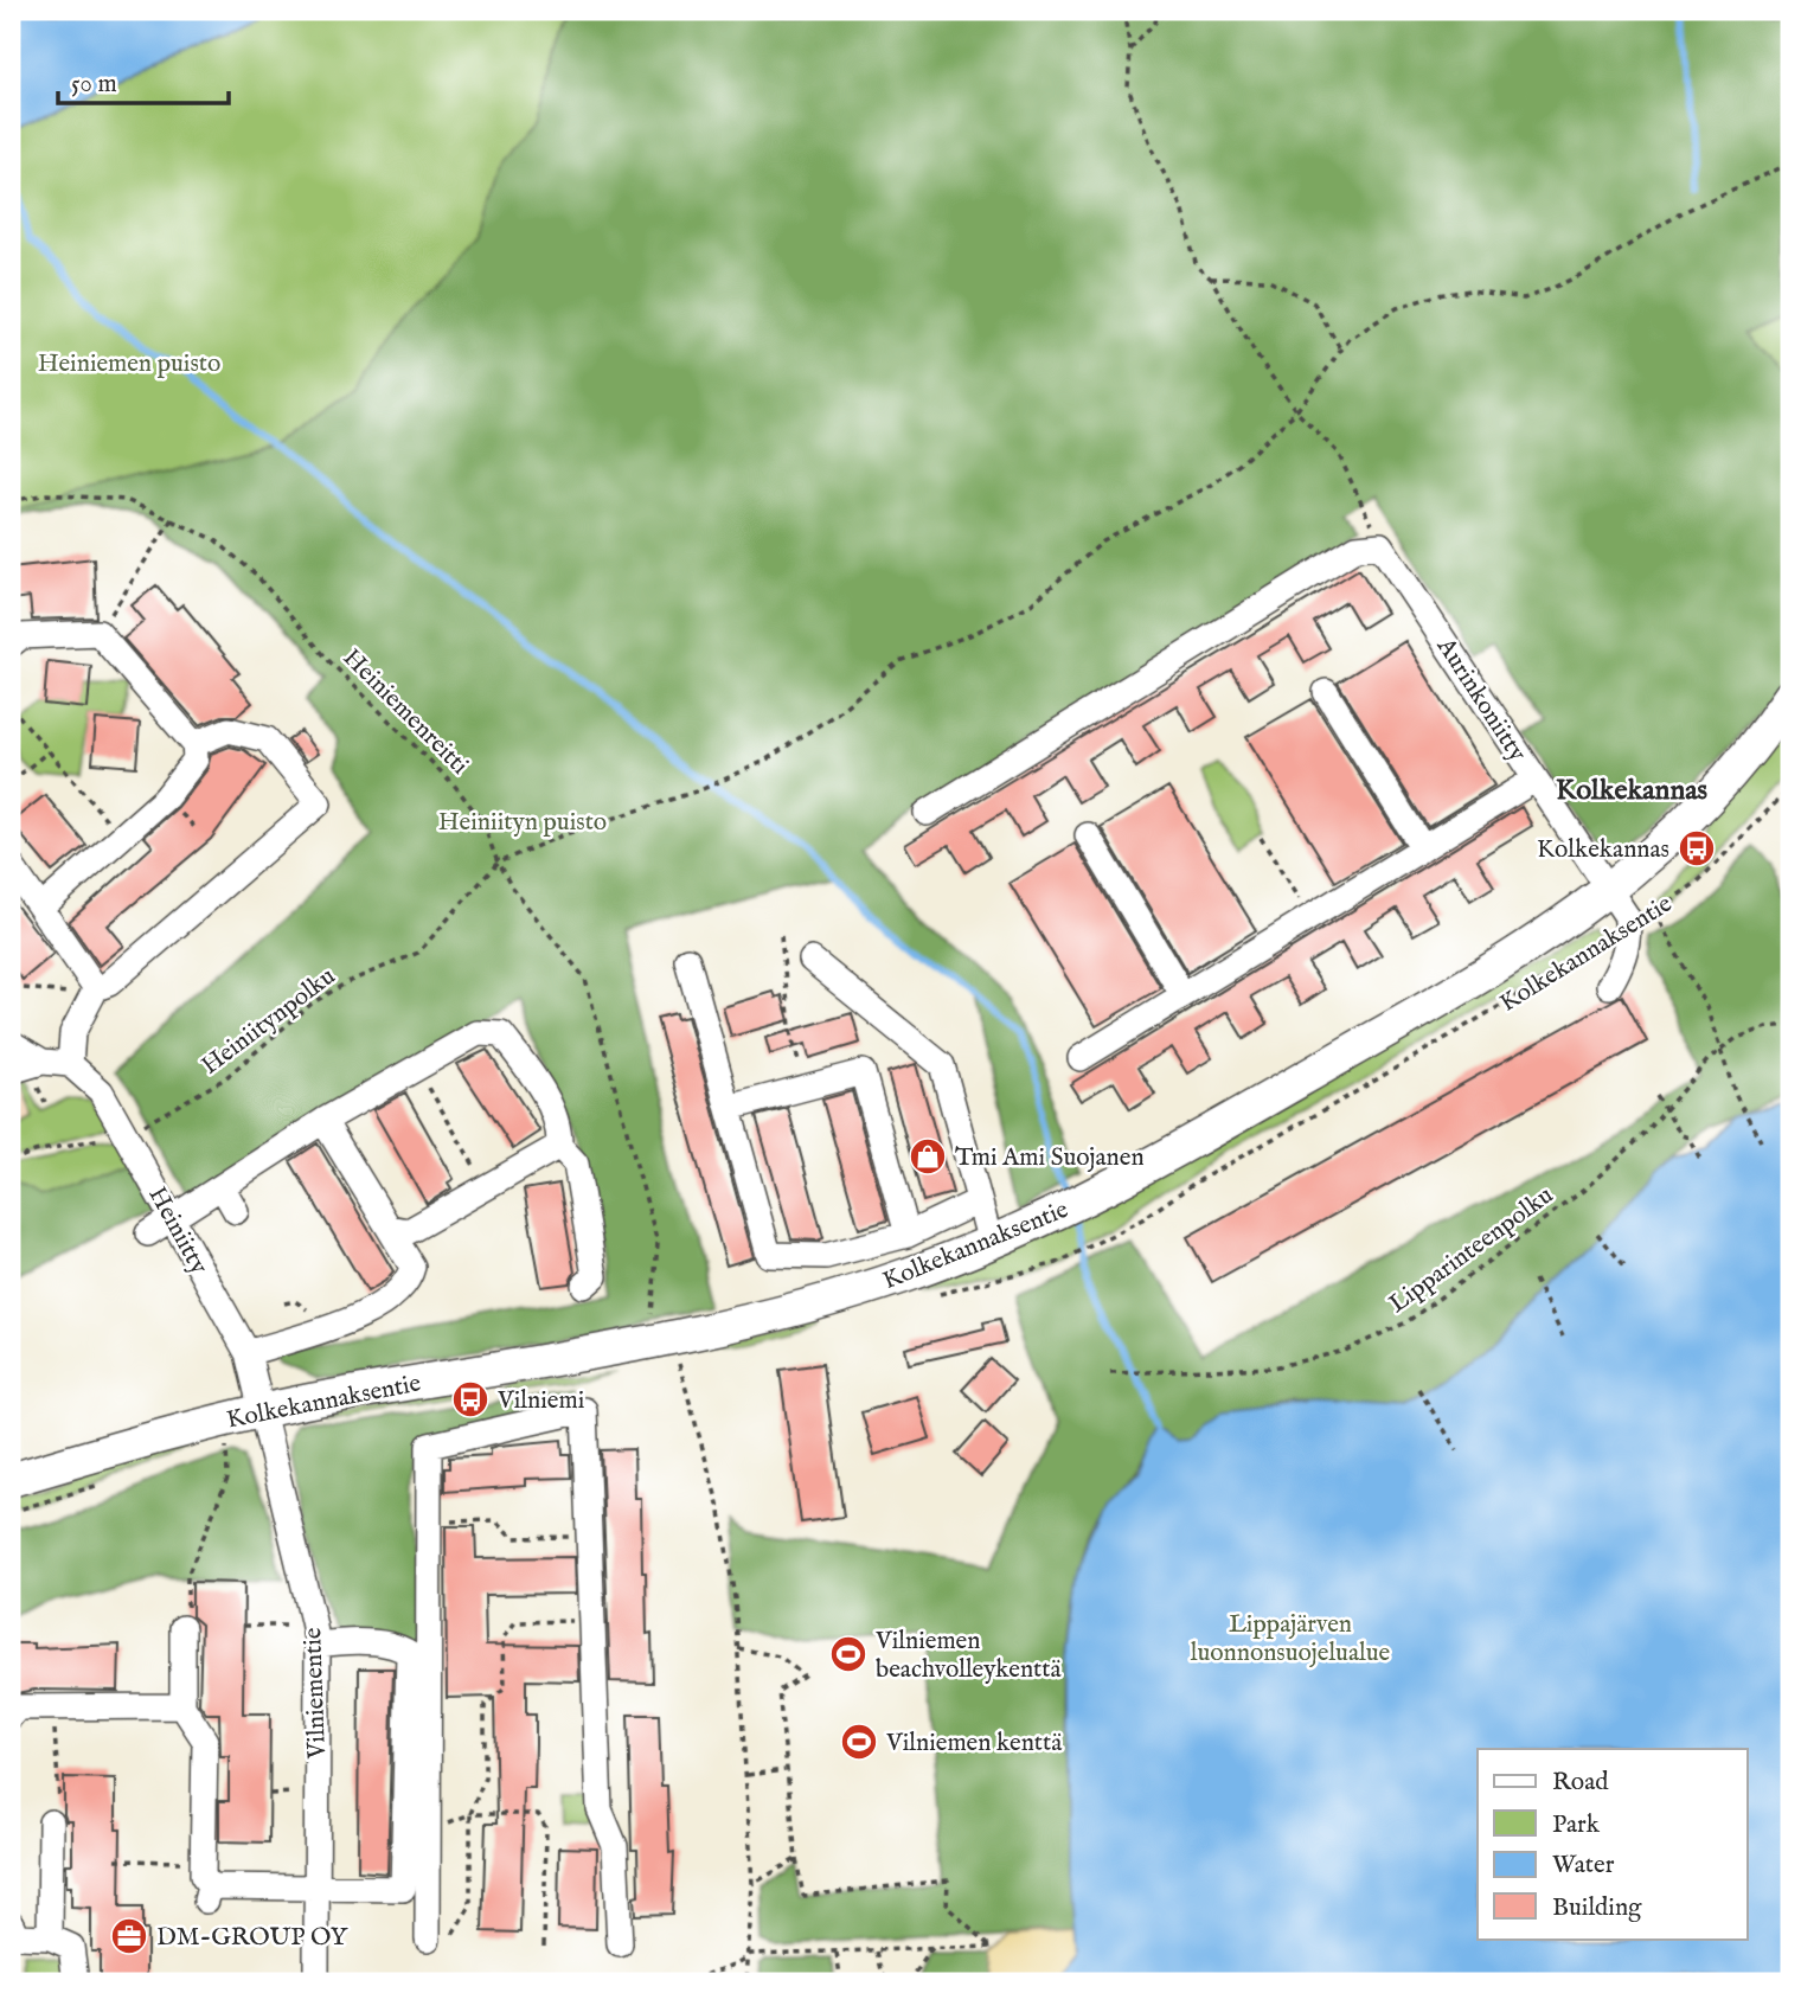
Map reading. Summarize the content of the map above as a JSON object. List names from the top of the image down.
{
  "streets": {
    "main road": ["Kolkekannaksentie"],
    "street": ["Aurinkoniitty", "Heiniitty", "Vilniementie"],
    "path": ["Heiniemenreitti", "Heiniitynpolku", "Lipparinteenpolku"]
  },
  "crossings": [
    ["Aurinkoniitty", "Kolkekannaksentie"],
    ["Heiniemenreitti", "Kolkekannaksentie"],
    ["Heiniemenreitti", "Heiniitynpolku"],
    ["Kolkekannaksentie", "Heiniitty"],
    ["Kolkekannaksentie", "Vilniementie"],
    ["Heiniitynpolku", "Heiniitty"],
    ["Heiniitty", "Vilniementie"]
  ],
  "districts": ["Kolkekannas"],
  "parks": ["Heiniemen puisto", "Heiniityn puisto", "Lippajärven luonnonsuojelualue"],
  "places": {
    "bus stop": ["Kolkekannas", "Vilniemi"],
    "shop": ["Tmi Ami Suojanen"],
    "sports": ["Vilniemen beachvolleykenttä", "Vilniemen kenttä"],
    "office": ["DM-GROUP OY"]
  },
  "legend": [
    "Road",
    "Park",
    "Water",
    "Building"
  ],
  "scale_bar": "50 m"
}
